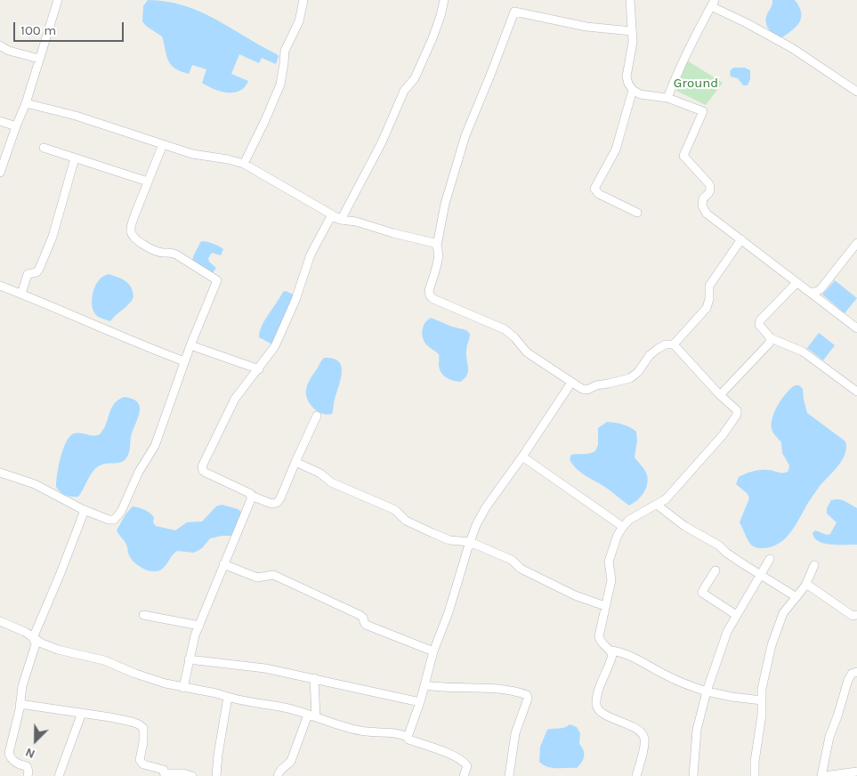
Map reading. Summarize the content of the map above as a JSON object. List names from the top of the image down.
{
  "parks": ["Ground"],
  "scale_bar": "100 m",
  "north": "bottom left"
}
